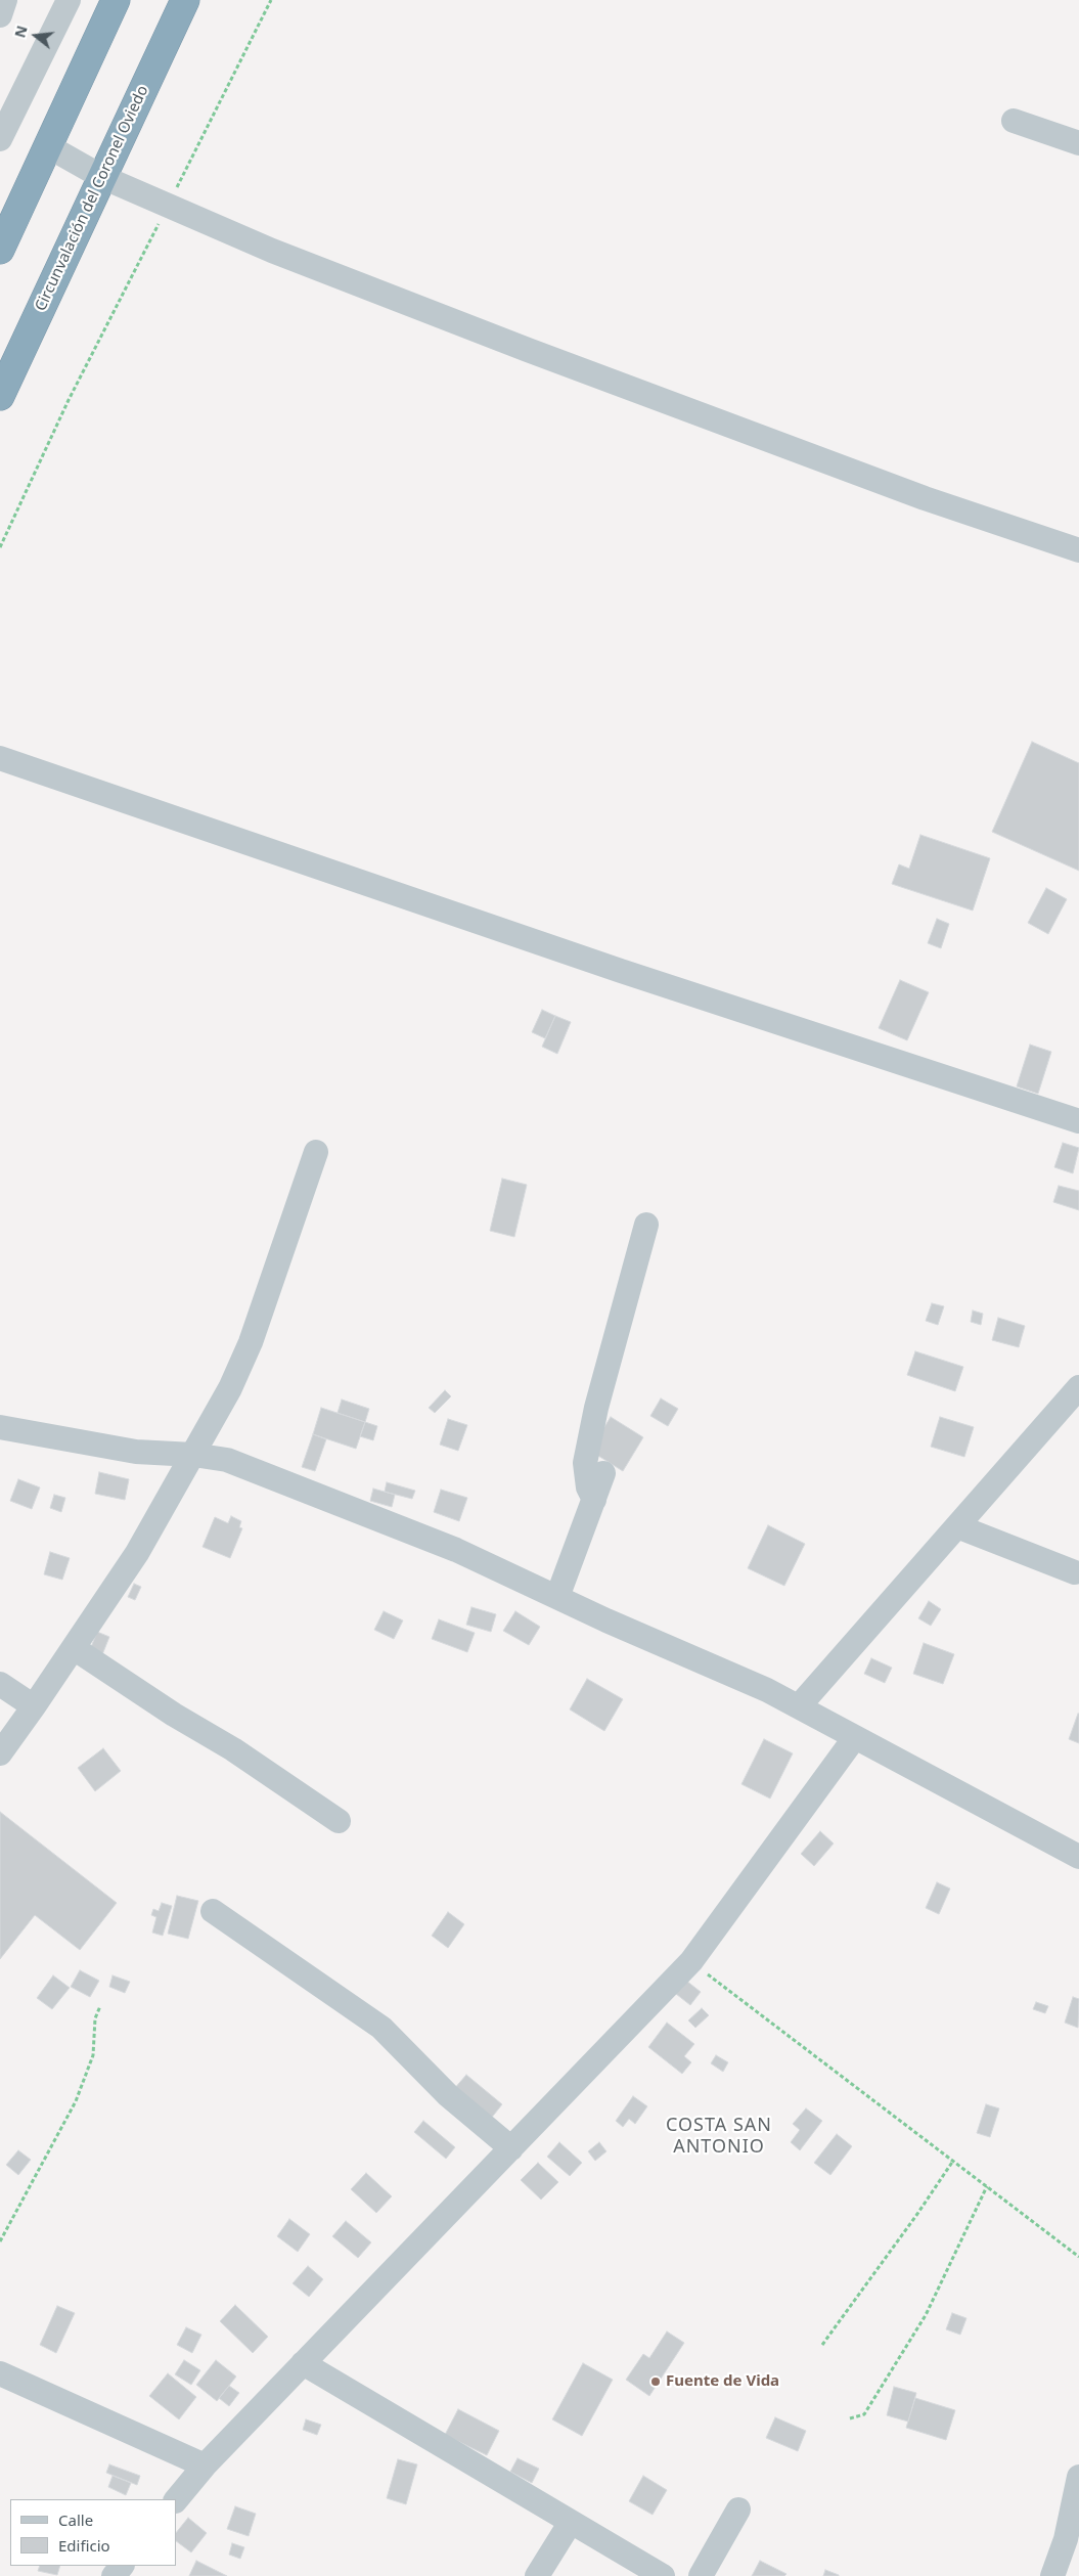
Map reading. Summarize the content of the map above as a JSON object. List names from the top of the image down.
{
  "streets": {
    "highway": ["Circunvalación del Coronel Oviedo"]
  },
  "districts": ["COSTA SAN ANTONIO"],
  "places": ["Fuente de Vida"],
  "legend": ["Calle", "Edificio"],
  "north": "left"
}
